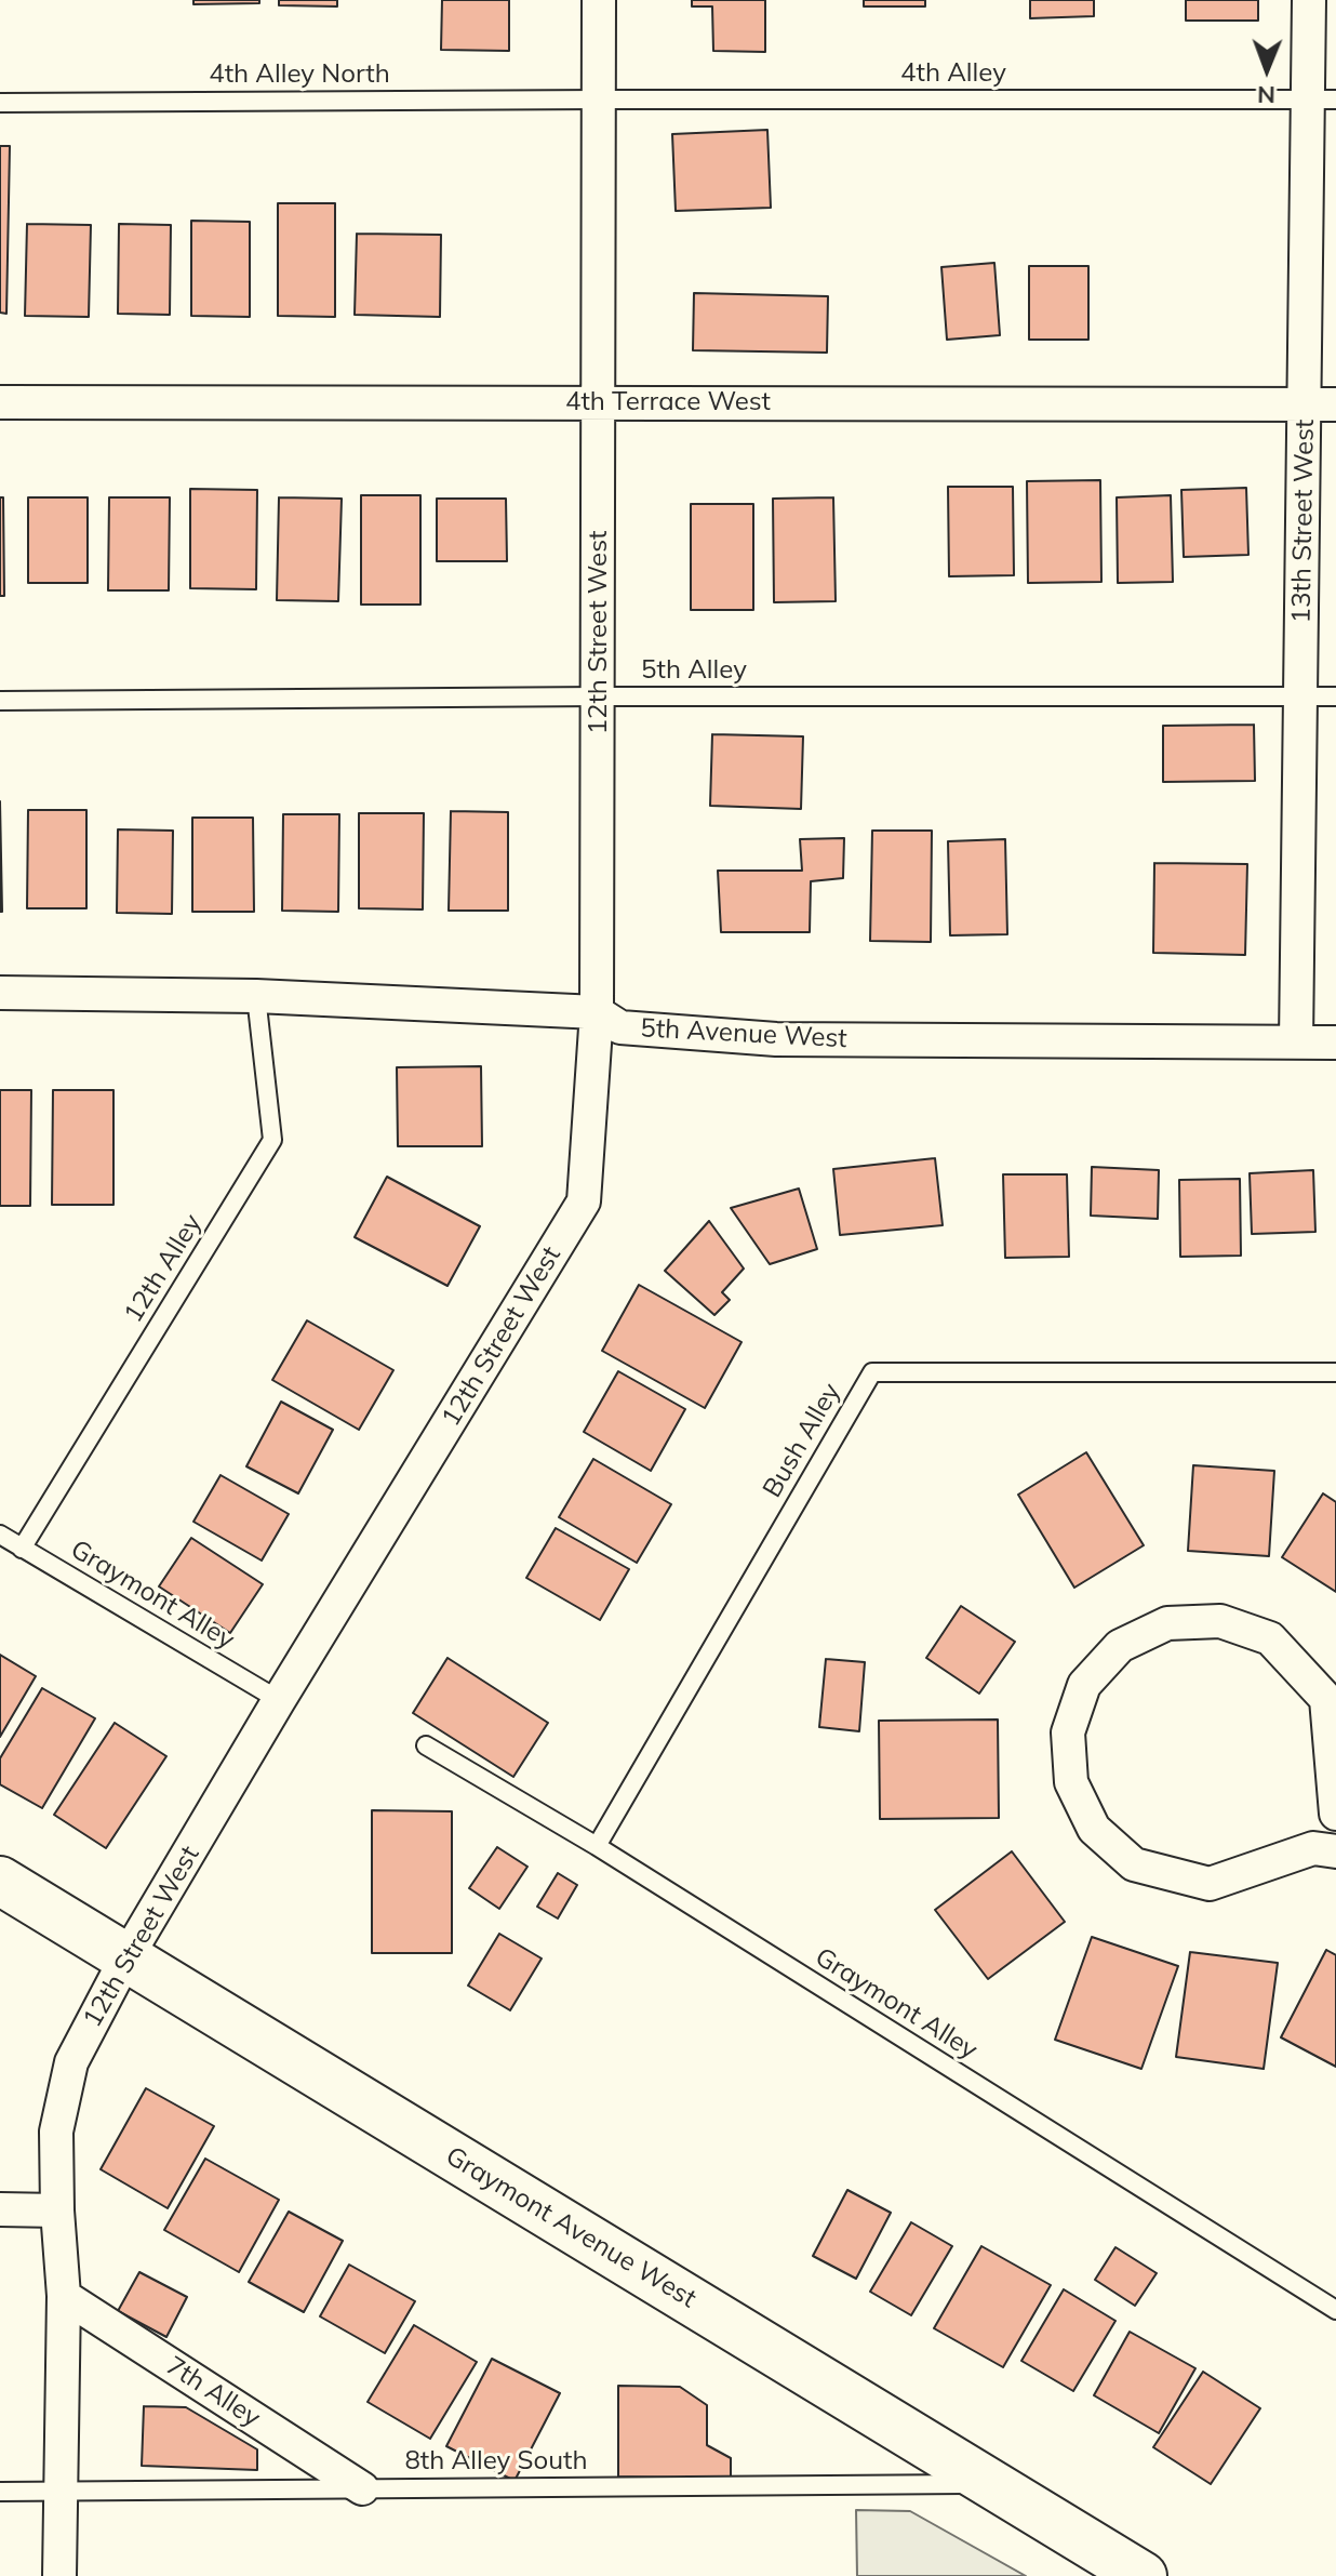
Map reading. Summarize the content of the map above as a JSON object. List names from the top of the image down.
{
  "streets": {
    "main road": ["Graymont Avenue West"],
    "street": [
      "4th Terrace West",
      "13th Street West",
      "12th Street West",
      "5th Avenue West",
      "7th Alley"
    ],
    "lane": [
      "4th Alley",
      "4th Alley North",
      "5th Alley",
      "12th Alley",
      "Bush Alley",
      "Graymont Alley",
      "8th Alley South"
    ]
  },
  "crossings": [
    ["4th Alley", "4th Alley North"],
    ["4th Alley", "13th Street West"],
    ["4th Alley", "12th Street West"],
    ["4th Alley North", "12th Street West"],
    ["4th Terrace West", "13th Street West"],
    ["4th Terrace West", "12th Street West"],
    ["13th Street West", "5th Alley"],
    ["13th Street West", "5th Avenue West"],
    ["12th Street West", "5th Alley"],
    ["12th Street West", "5th Avenue West"],
    ["12th Street West", "Graymont Alley"],
    ["12th Street West", "Graymont Avenue West"],
    ["12th Street West", "7th Alley"],
    ["12th Street West", "8th Alley South"],
    ["5th Avenue West", "12th Alley"],
    ["12th Alley", "Graymont Alley"],
    ["Bush Alley", "Graymont Alley"],
    ["Graymont Avenue West", "8th Alley South"],
    ["7th Alley", "8th Alley South"]
  ],
  "north": "bottom"
}
